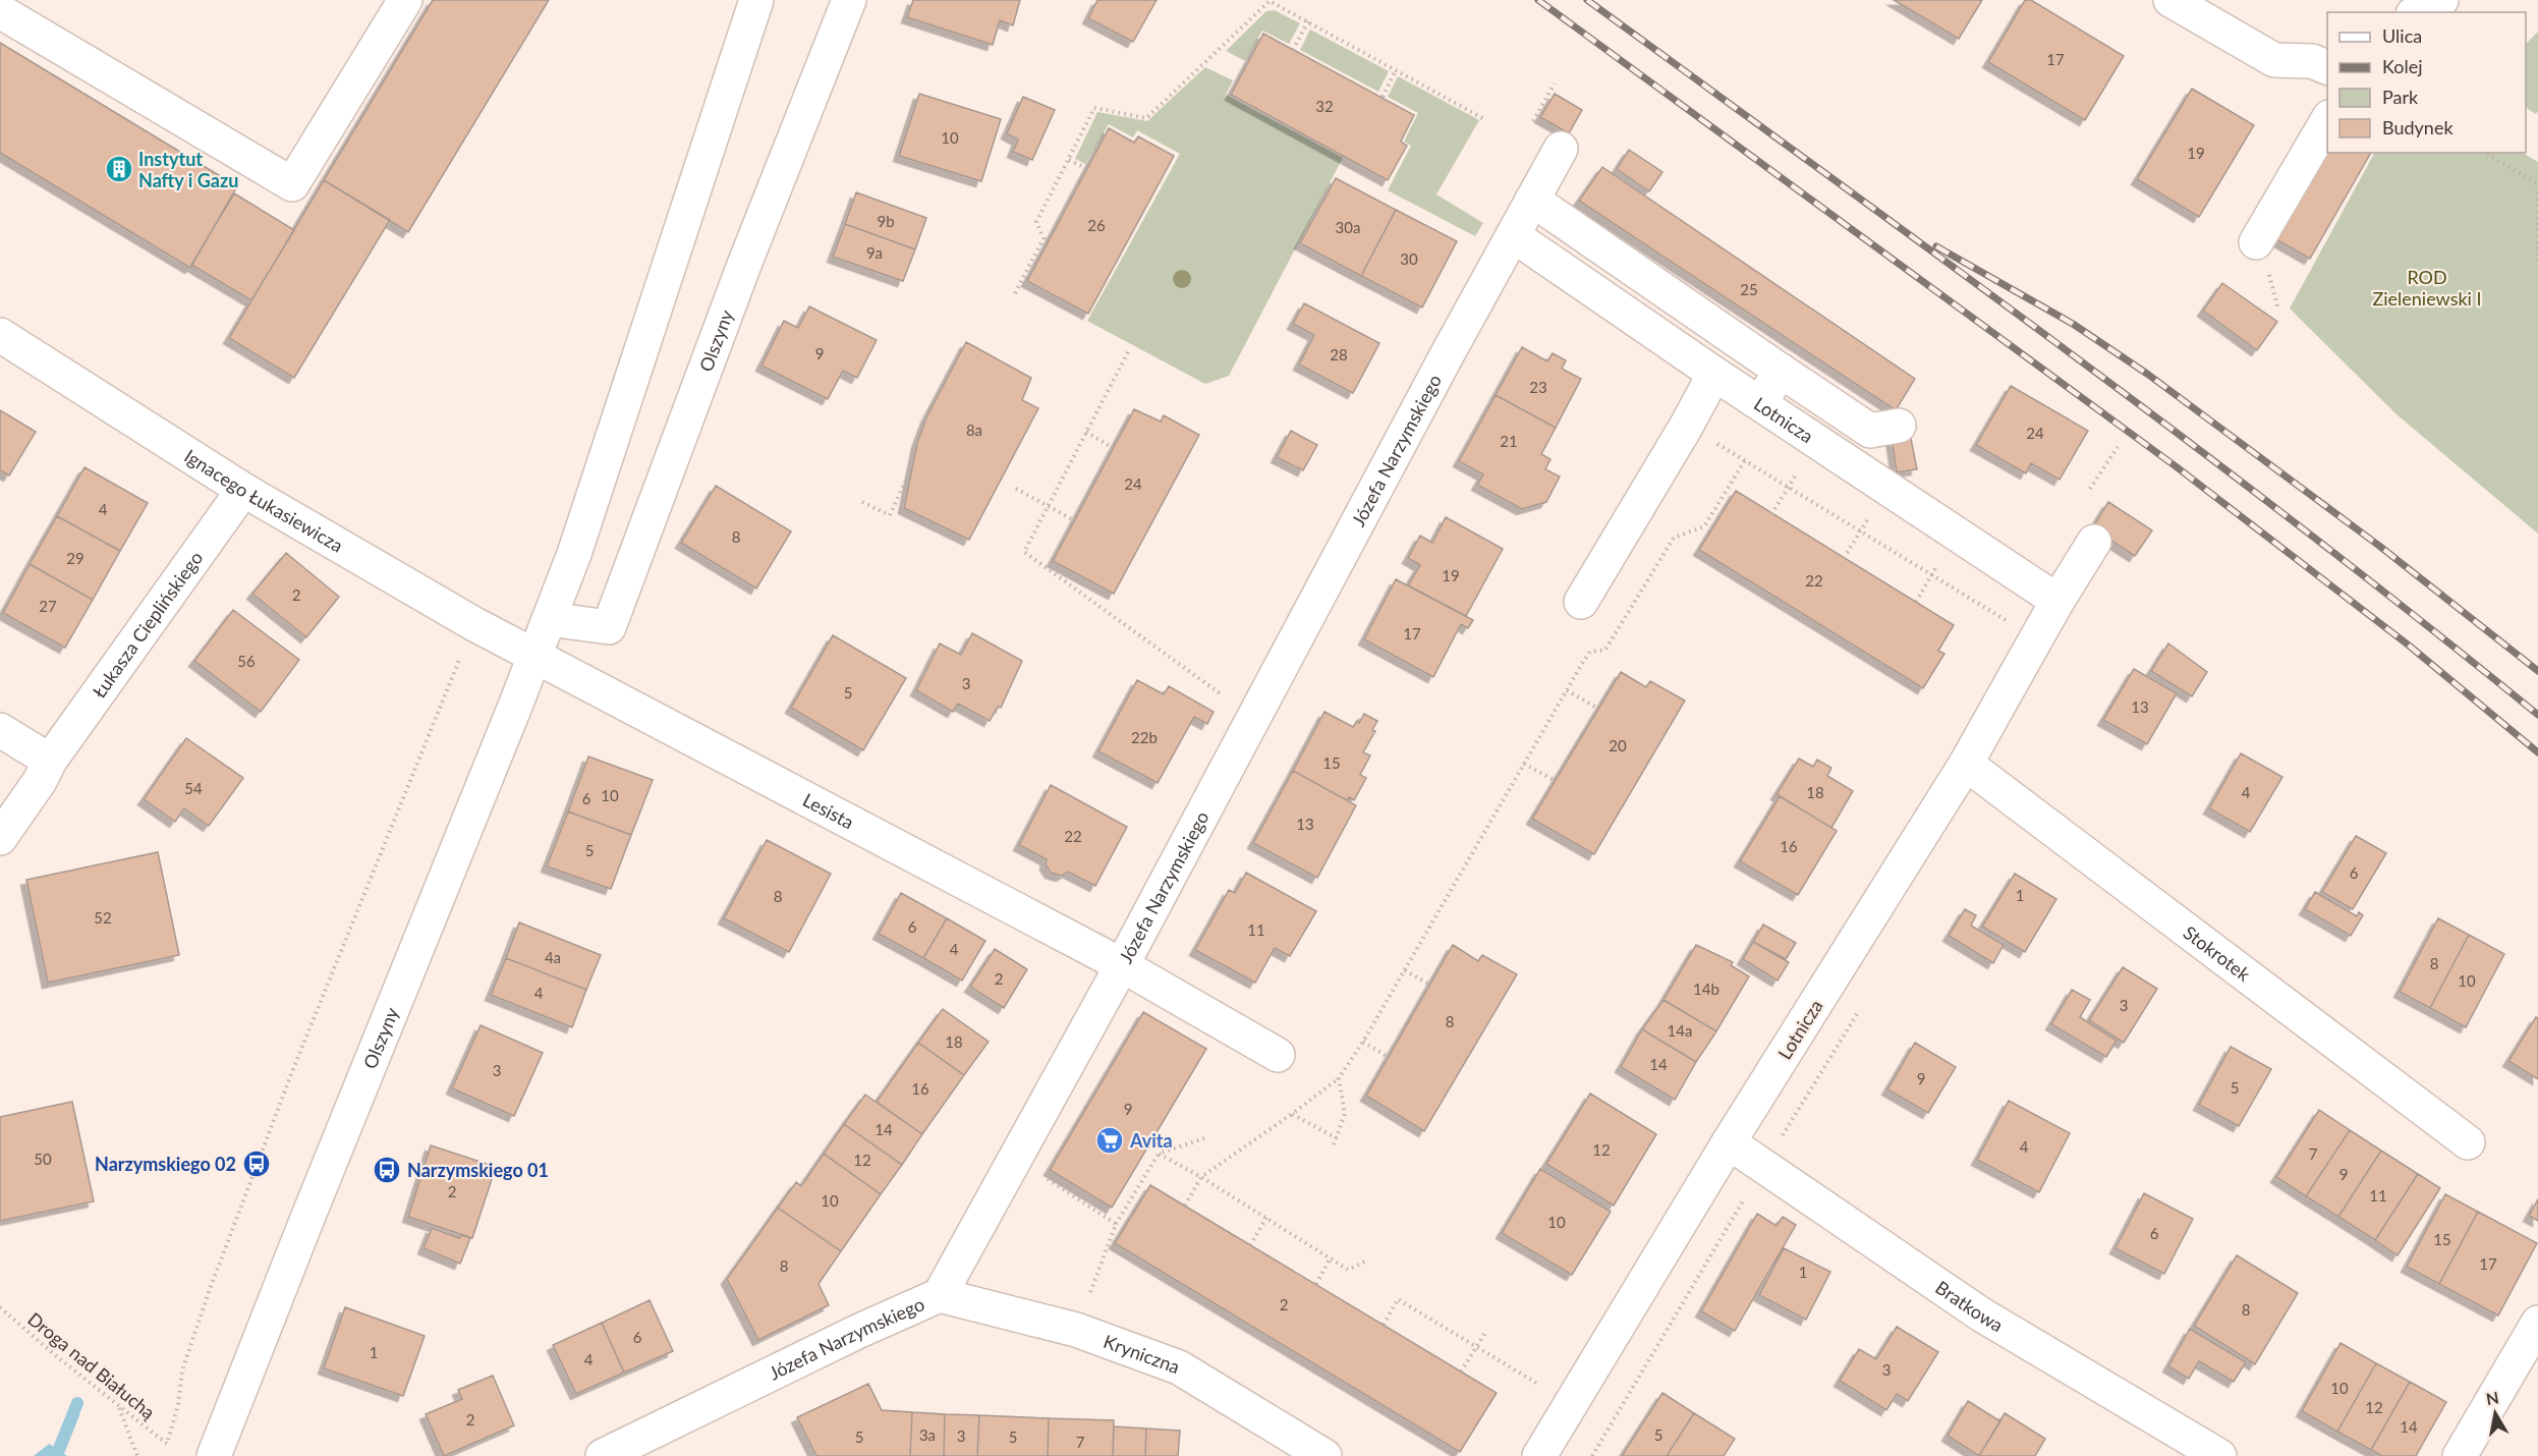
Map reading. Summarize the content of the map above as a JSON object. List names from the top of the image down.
{
  "streets": {
    "street": [
      "Olszyny",
      "Lotnicza",
      "Józefa Narzymskiego",
      "Ignacego Łukasiewicza",
      "Łukasza Cieplińskiego",
      "Lesista",
      "Stokrotek",
      "Bratkowa",
      "Kryniczna"
    ],
    "path": ["Droga nad Białuchą"]
  },
  "crossings": [
    ["Olszyny", "Ignacego Łukasiewicza"],
    ["Olszyny", "Lesista"],
    ["Lotnicza", "Józefa Narzymskiego"],
    ["Lotnicza", "Stokrotek"],
    ["Lotnicza", "Bratkowa"],
    ["Józefa Narzymskiego", "Lesista"],
    ["Józefa Narzymskiego", "Kryniczna"],
    ["Ignacego Łukasiewicza", "Łukasza Cieplińskiego"],
    ["Ignacego Łukasiewicza", "Lesista"]
  ],
  "parks": ["ROD Zieleniewski I"],
  "places": {
    "building": ["Instytut Nafty i Gazu"],
    "supermarket": ["Avita"],
    "bus stop": ["Narzymskiego 02", "Narzymskiego 01"]
  },
  "house_numbers": [
    "17",
    "32",
    "10",
    "19",
    "9b",
    "26",
    "30a",
    "9a",
    "30",
    "25",
    "9",
    "28",
    "23",
    "8a",
    "24",
    "21",
    "24",
    "4",
    "8",
    "29",
    "19",
    "22",
    "2",
    "27",
    "17",
    "56",
    "3",
    "5",
    "13",
    "22b",
    "20",
    "15",
    "54",
    "18",
    "4",
    "10",
    "6",
    "13",
    "22",
    "16",
    "5",
    "6",
    "1",
    "8",
    "52",
    "6",
    "11",
    "4",
    "4a",
    "8",
    "2",
    "10",
    "14b",
    "4",
    "3",
    "8",
    "14a",
    "18",
    "14",
    "3",
    "9",
    "5",
    "16",
    "9",
    "14",
    "4",
    "12",
    "7",
    "50",
    "12",
    "9",
    "2",
    "11",
    "10",
    "10",
    "6",
    "15",
    "17",
    "8",
    "1",
    "2",
    "8",
    "6",
    "1",
    "4",
    "3",
    "10",
    "12",
    "2",
    "14",
    "3a",
    "5",
    "3",
    "5",
    "5",
    "7"
  ],
  "legend": [
    "Ulica",
    "Kolej",
    "Park",
    "Budynek"
  ],
  "north": "top"
}
